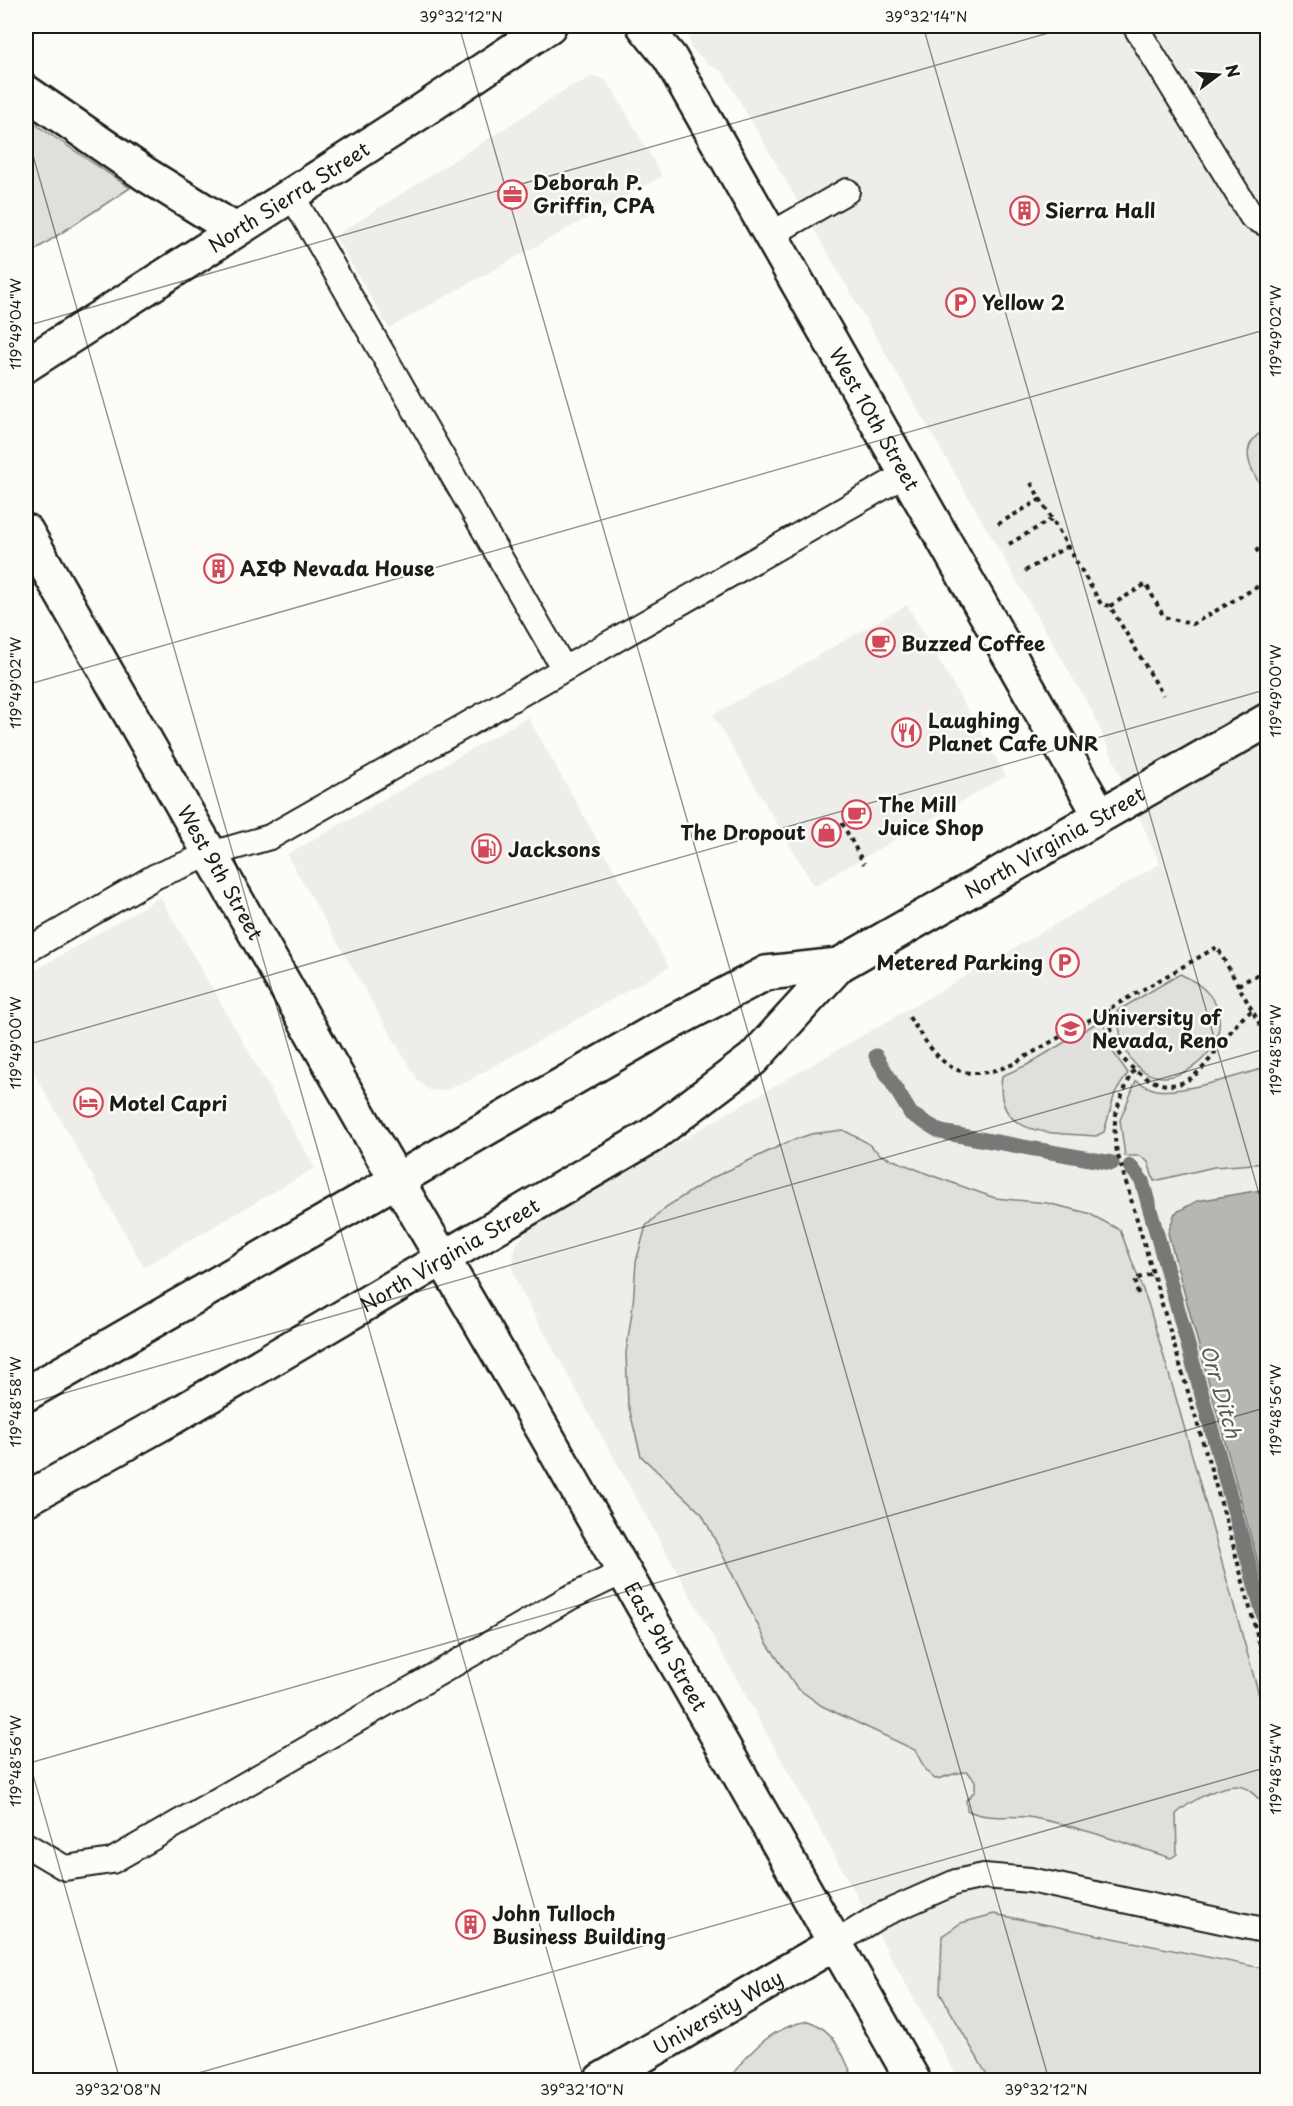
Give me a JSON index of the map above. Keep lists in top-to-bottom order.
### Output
{
  "streets": {
    "street": [
      "North Sierra Street",
      "West 10th Street",
      "North Virginia Street",
      "West 9th Street",
      "East 9th Street",
      "University Way"
    ]
  },
  "crossings": [
    ["West 10th Street", "North Virginia Street"],
    ["North Virginia Street", "West 9th Street"],
    ["North Virginia Street", "East 9th Street"],
    ["West 9th Street", "East 9th Street"],
    ["East 9th Street", "University Way"]
  ],
  "water": ["Orr Ditch"],
  "places": {
    "office": ["Deborah P. Griffin, CPA"],
    "building": ["Sierra Hall", "ΑΣΦ Nevada House", "John Tulloch Business Building"],
    "parking": ["Yellow 2", "Metered Parking"],
    "cafe": ["Buzzed Coffee", "The Mill Juice Shop"],
    "restaurant": ["Laughing Planet Cafe UNR"],
    "shop": ["The Dropout"],
    "fuel station": ["Jacksons"],
    "school or university": ["University of Nevada, Reno"],
    "hotel": ["Motel Capri"]
  },
  "north": "right",
  "coordinates": [
    "39°32'12\"N",
    "39°32'14\"N",
    "119°49'04\"W",
    "119°49'02\"W",
    "119°49'00\"W",
    "119°48'58\"W",
    "119°48'56\"W",
    "119°48'54\"W",
    "39°32'08\"N",
    "39°32'10\"N"
  ]
}
